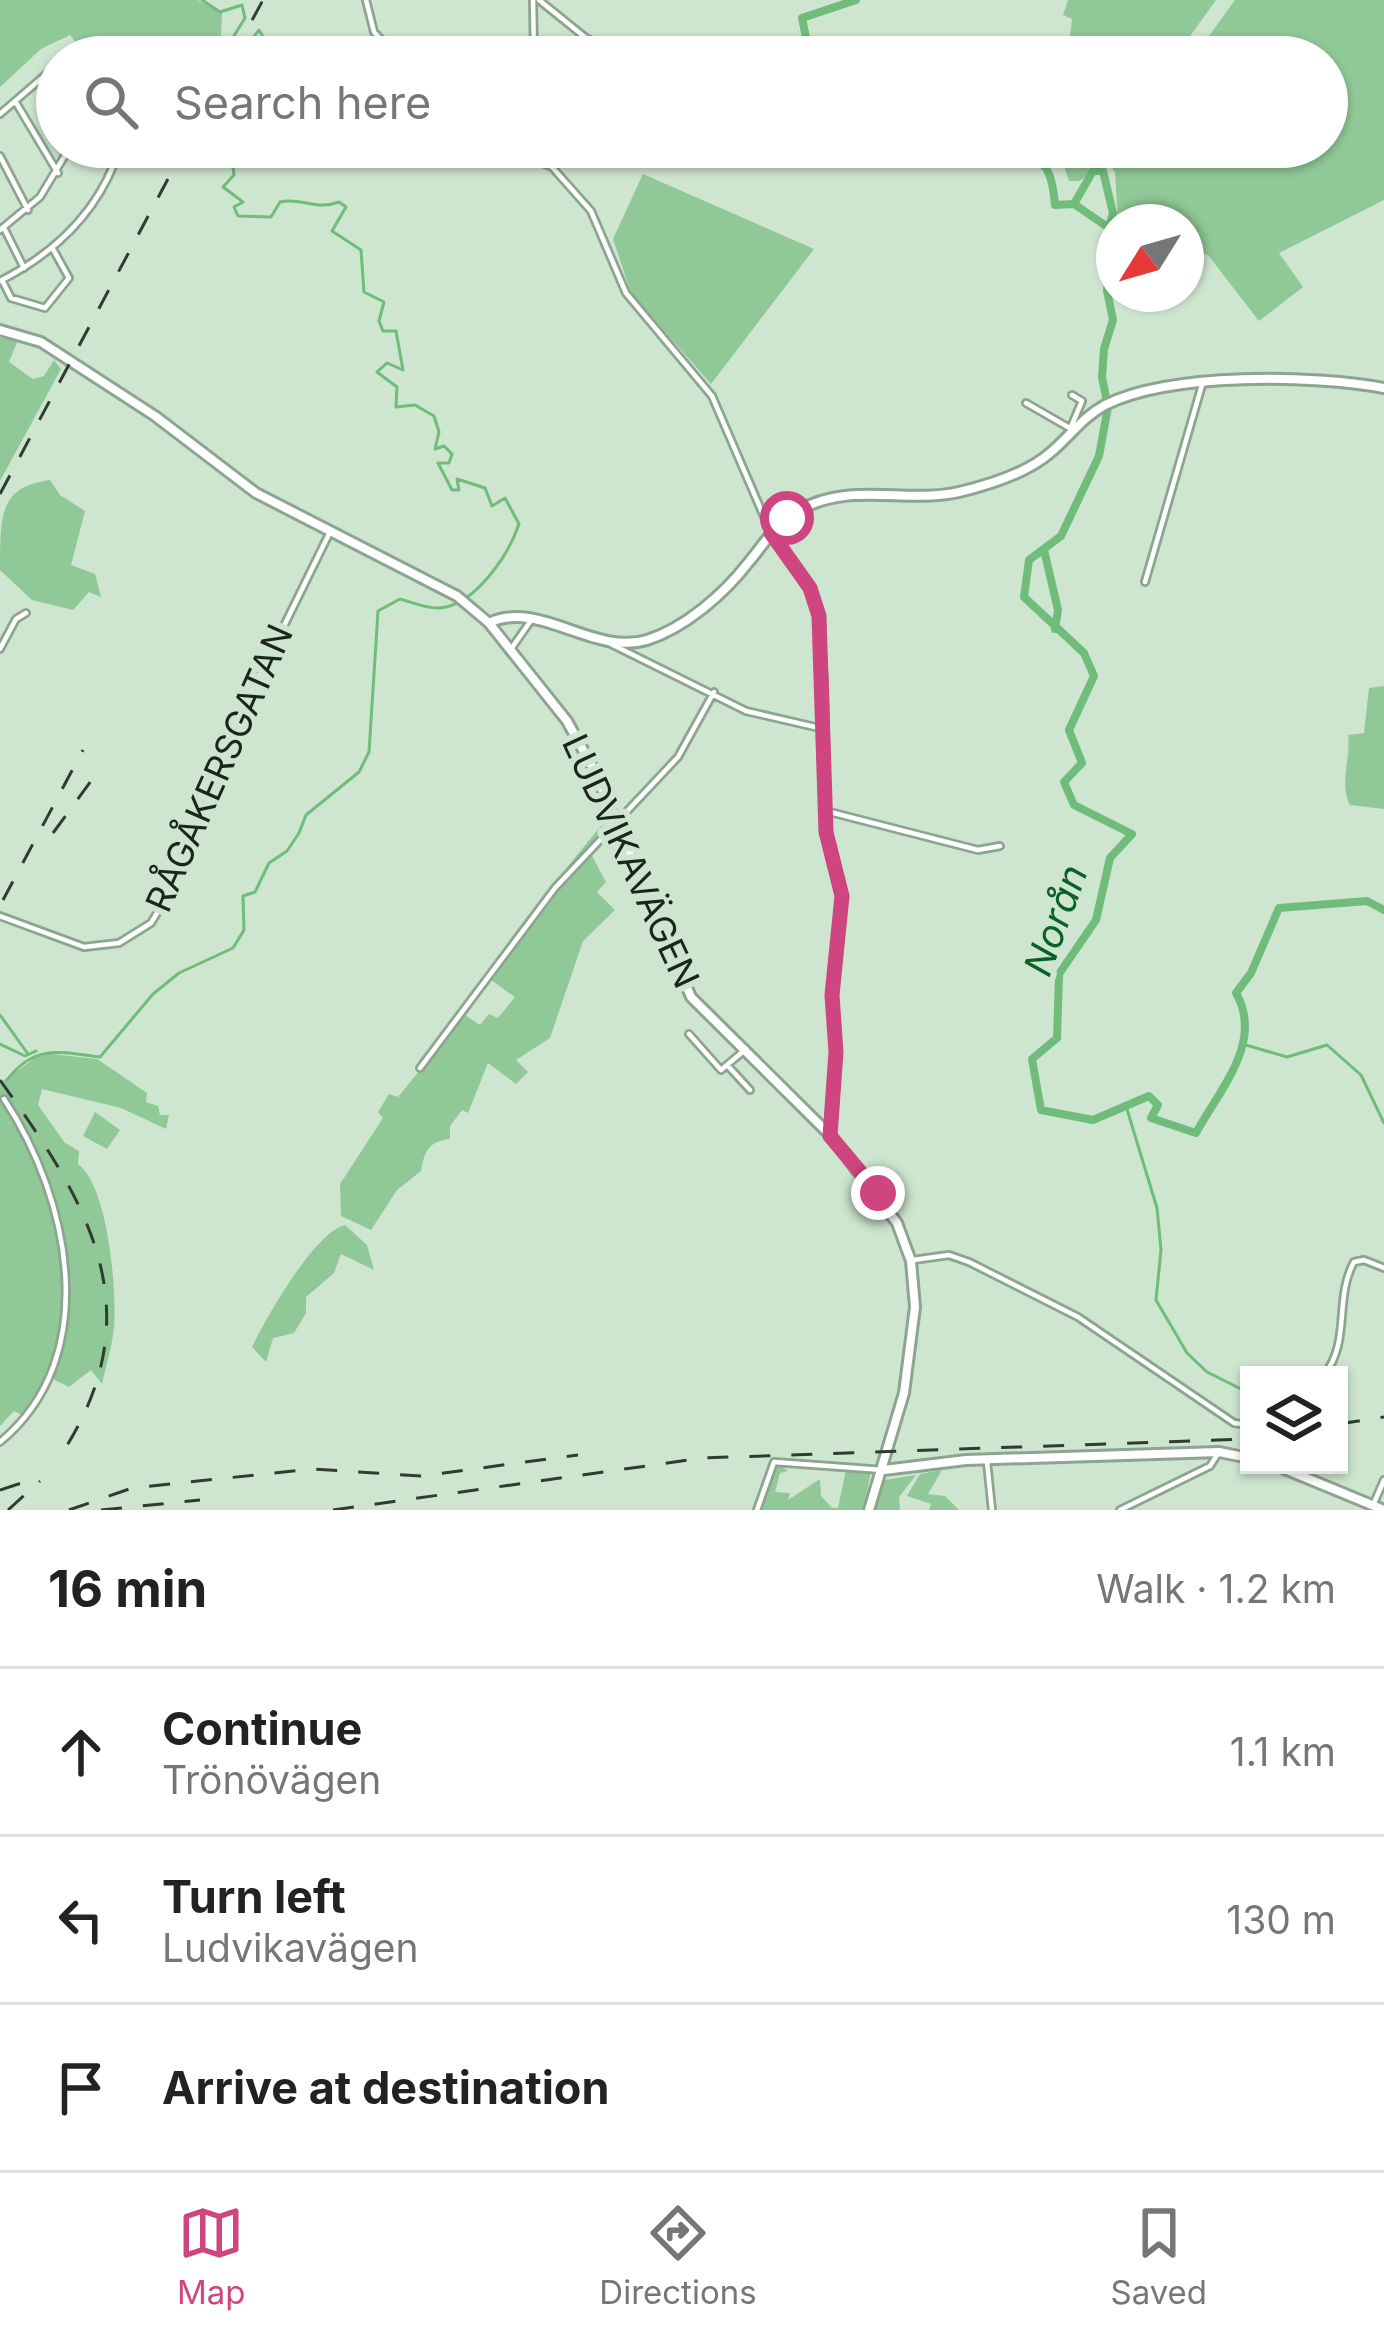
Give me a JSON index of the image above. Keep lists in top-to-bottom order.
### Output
{
  "streets": {
    "street": ["RÅGÅKERSGATAN", "LUDVIKAVÄGEN"]
  },
  "crossings": [
    ["RÅGÅKERSGATAN", "LUDVIKAVÄGEN"]
  ],
  "water": ["Norån"],
  "north": "bottom left",
  "page": {
    "search": "Search here",
    "heading": ["16 min", "Walk · 1.2 km"],
    "list": [
      ["Continue", "Trönövägen", "1.1 km"],
      ["Turn left", "Ludvikavägen", "130 m"],
      "Arrive at destination"
    ],
    "nav": ["Map", "Directions", "Saved"]
  }
}
